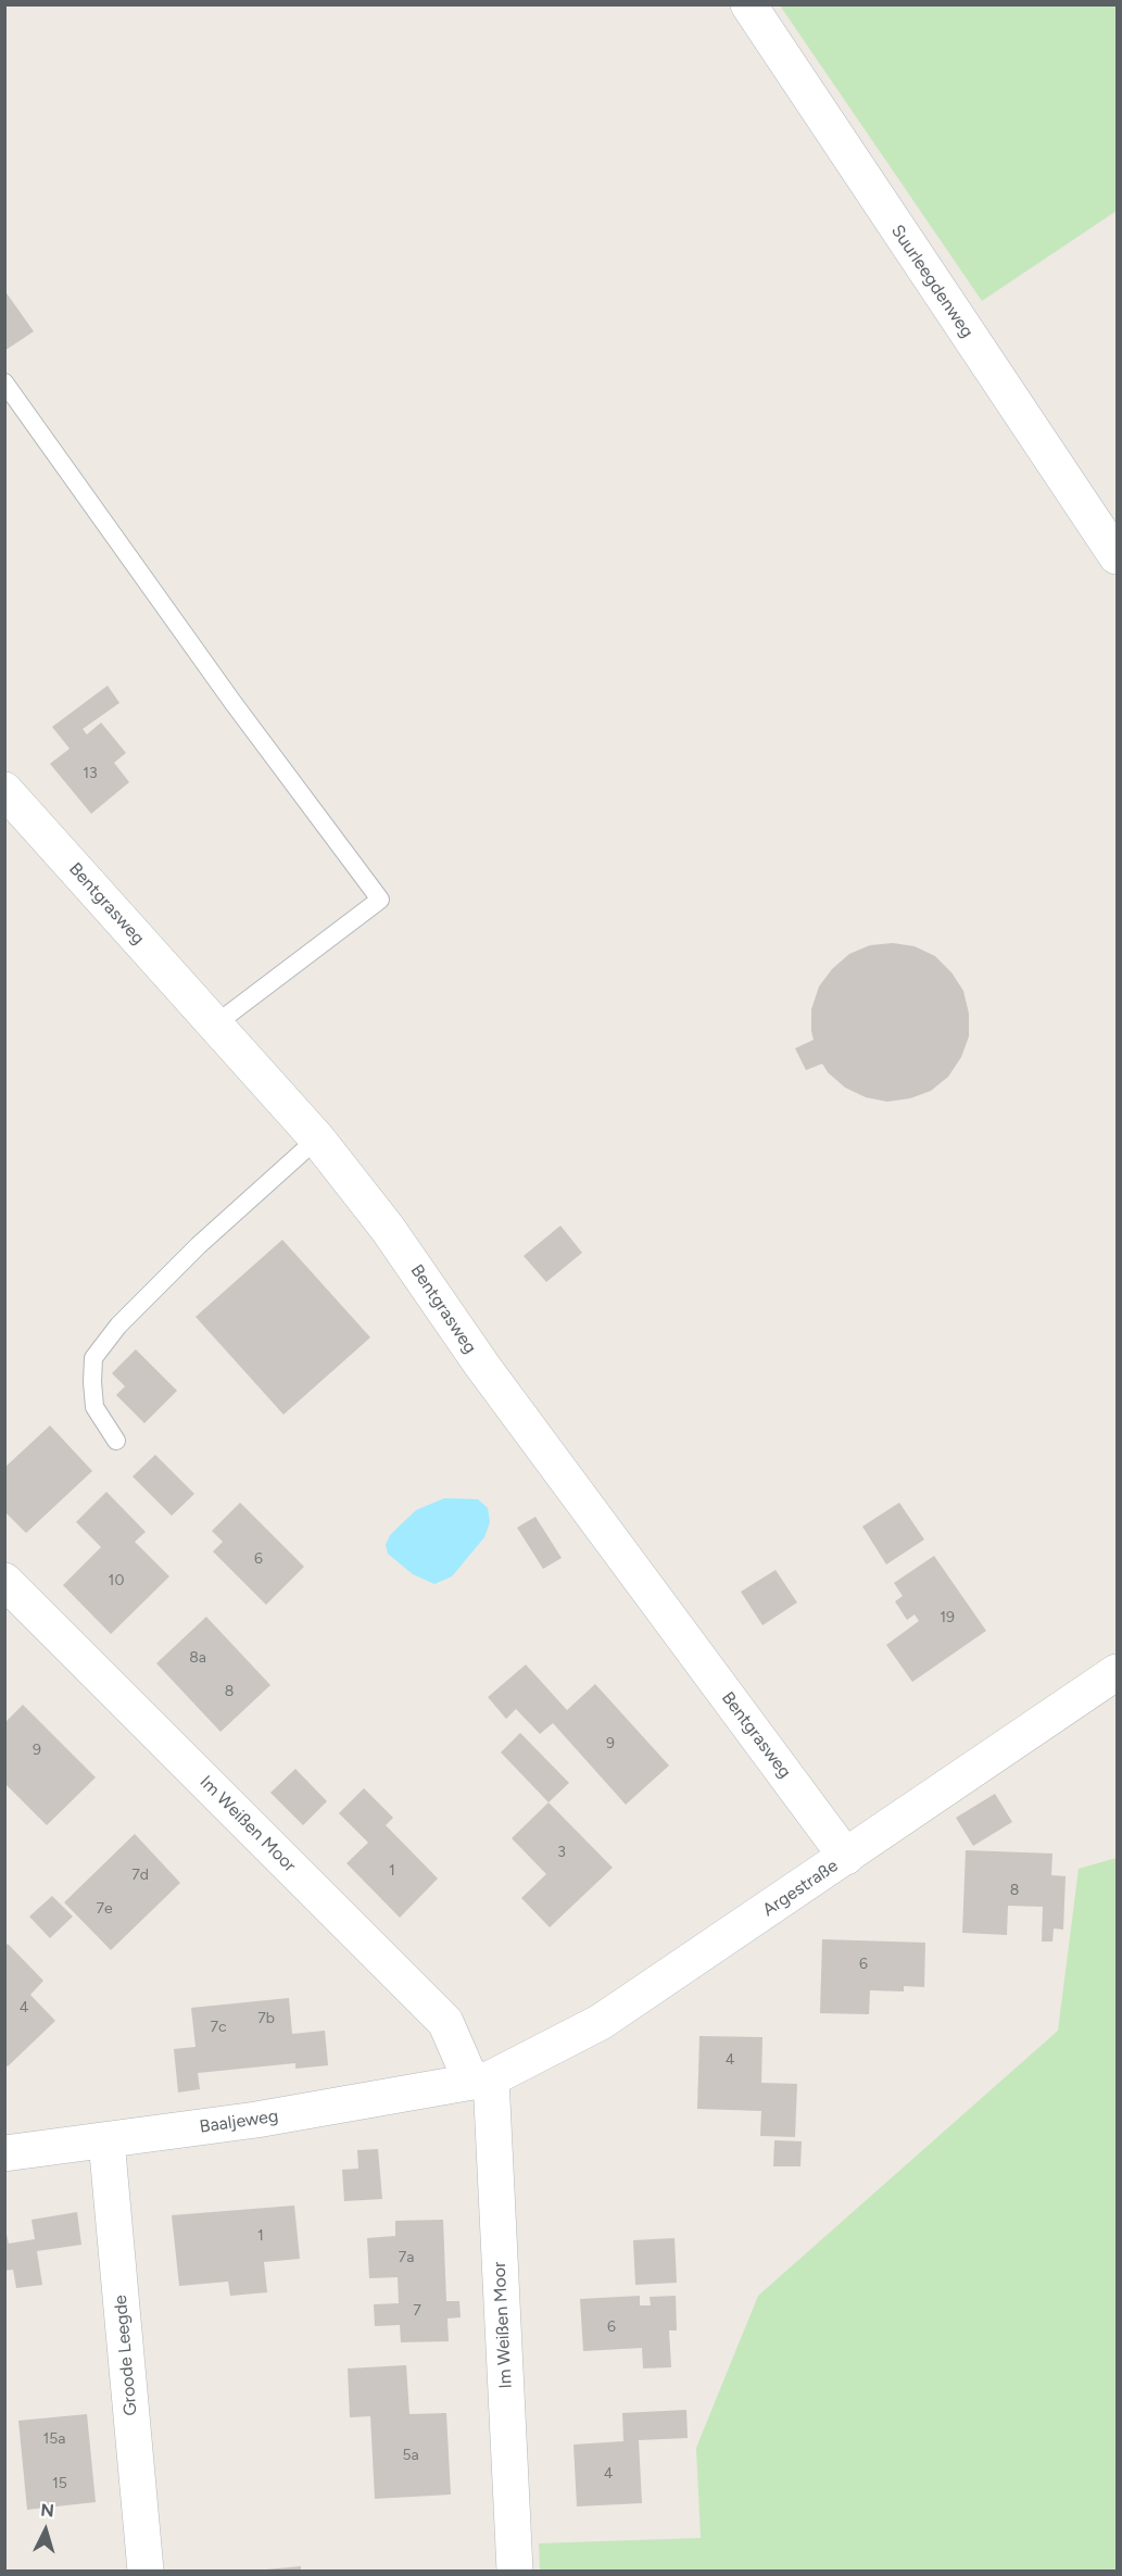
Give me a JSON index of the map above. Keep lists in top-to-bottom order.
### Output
{
  "streets": {
    "street": [
      "Suurleegdenweg",
      "Bentgrasweg",
      "Im Weißen Moor",
      "Argestraße",
      "Baaljeweg",
      "Groode Leegde"
    ]
  },
  "crossings": [
    ["Bentgrasweg", "Argestraße"],
    ["Im Weißen Moor", "Argestraße"],
    ["Im Weißen Moor", "Baaljeweg"],
    ["Argestraße", "Baaljeweg"],
    ["Baaljeweg", "Groode Leegde"]
  ],
  "house_numbers": [
    "13",
    "6",
    "10",
    "19",
    "8a",
    "8",
    "9",
    "9",
    "3",
    "1",
    "7d",
    "8",
    "7e",
    "6",
    "4",
    "7b",
    "7c",
    "4",
    "1",
    "7a",
    "7",
    "6",
    "15a",
    "5a",
    "4",
    "15"
  ],
  "north": "top"
}
